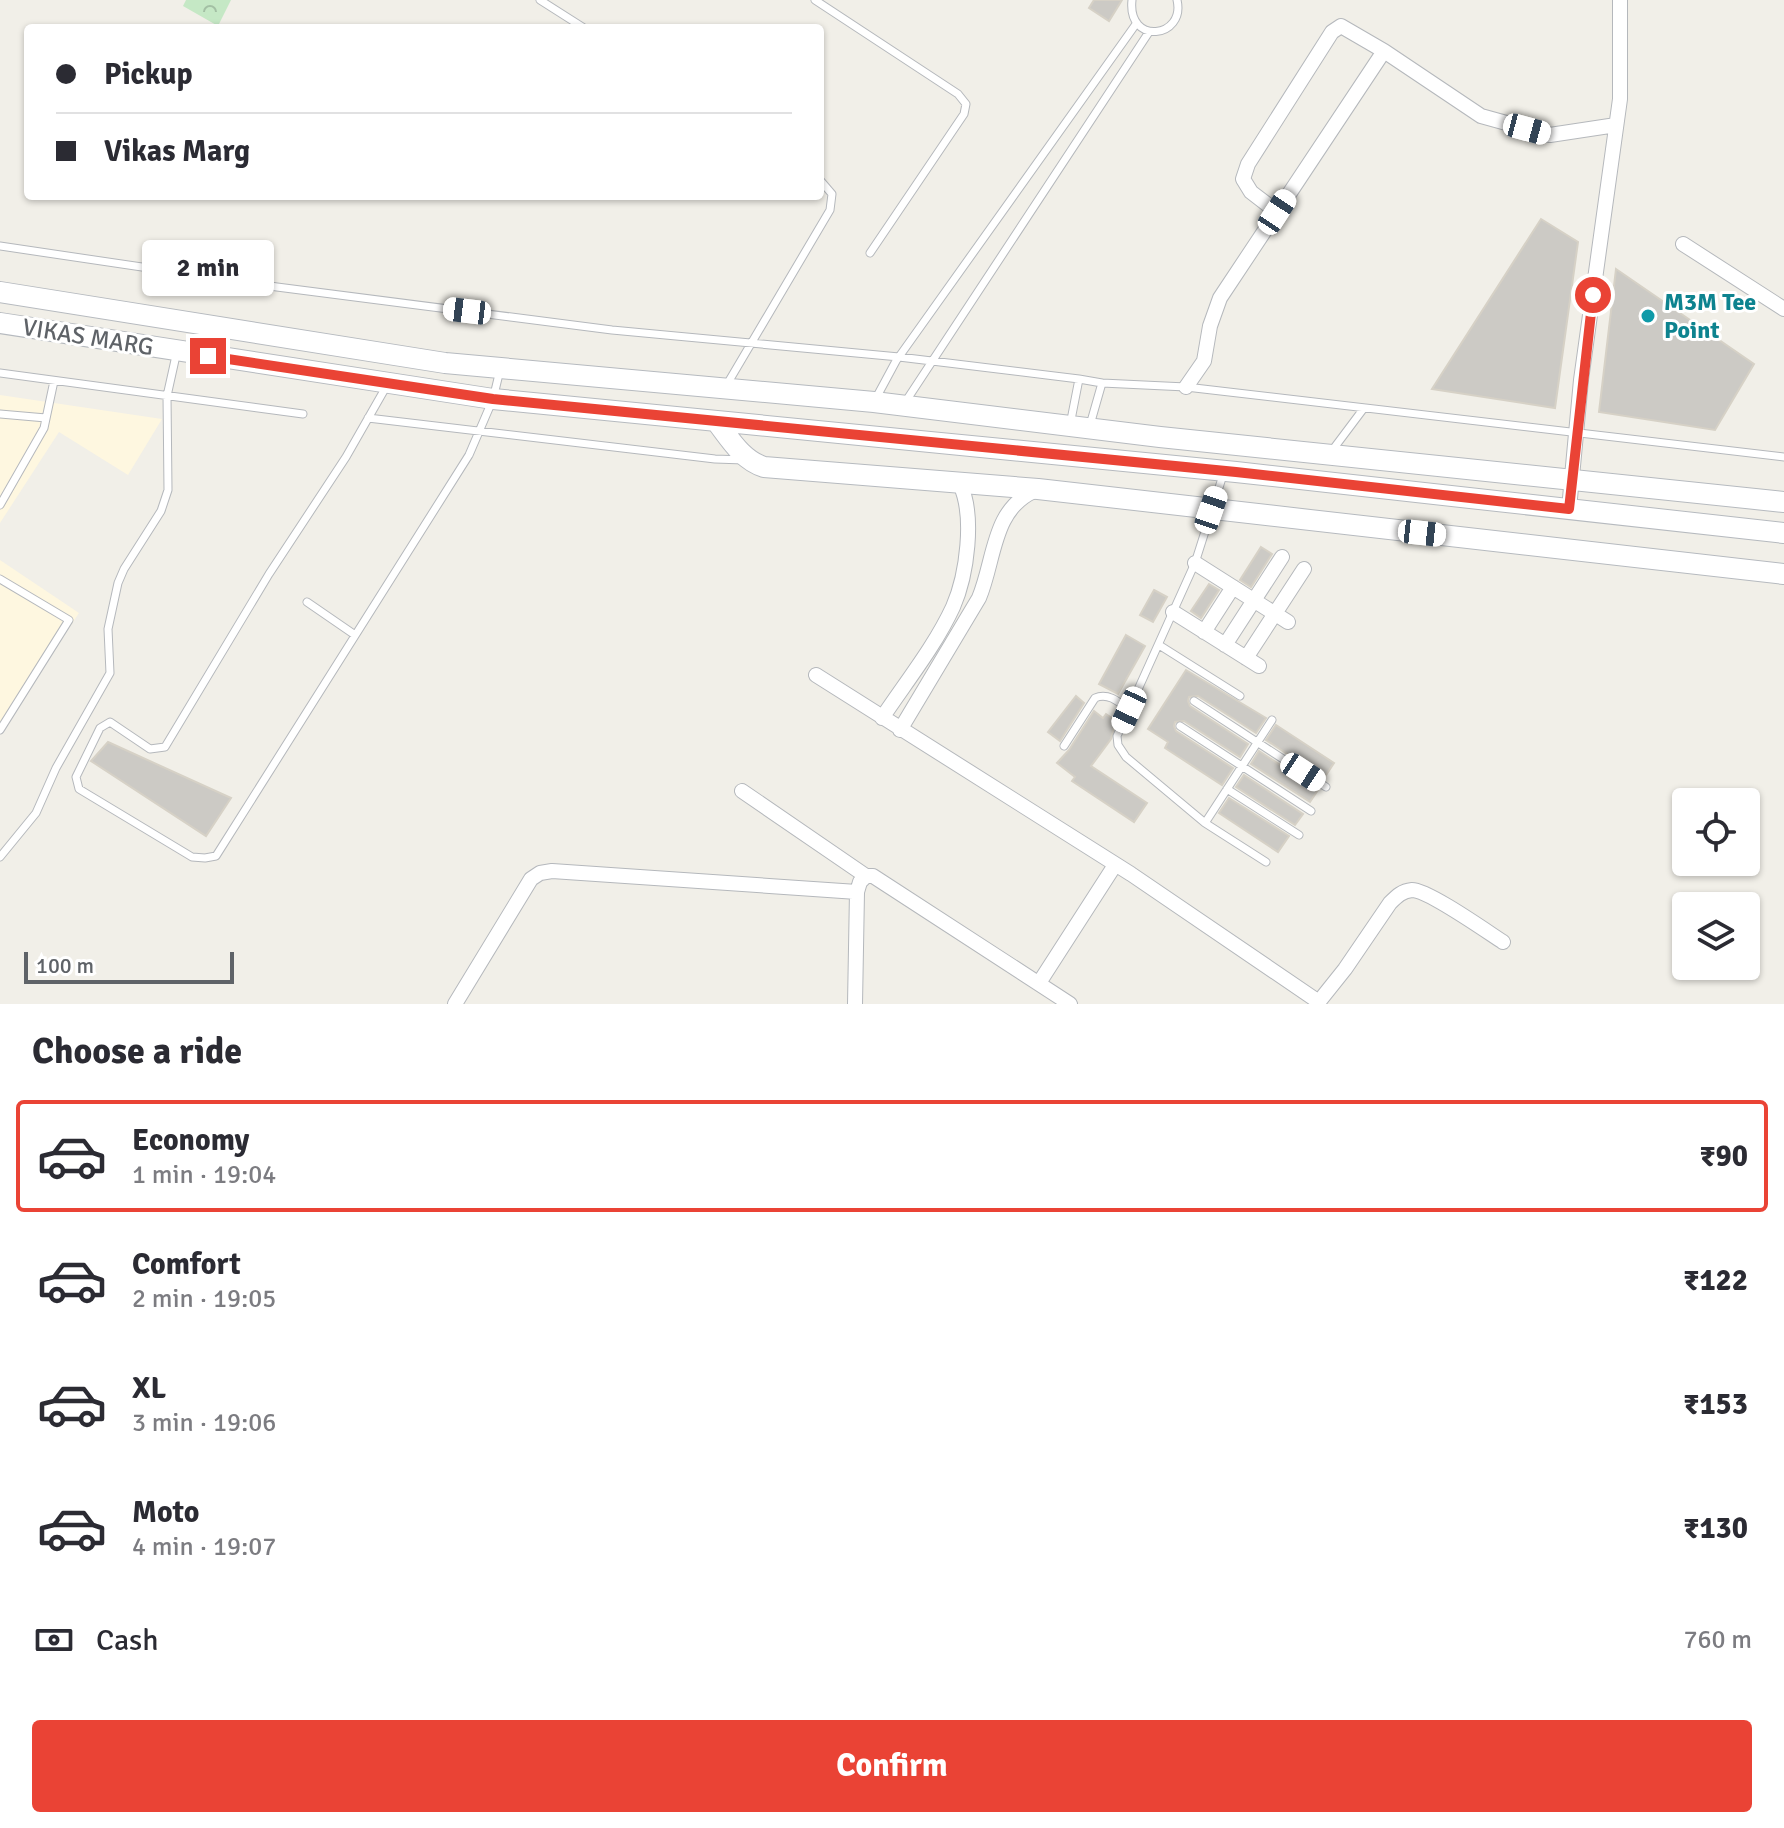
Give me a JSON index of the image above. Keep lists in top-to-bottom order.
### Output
{
  "streets": {
    "main road": ["VIKAS MARG"]
  },
  "places": ["M3M Tee Point"],
  "scale_bar": "100 m",
  "page": {
    "banner": ["Pickup", "Vikas Marg"],
    "bubble": "2 min",
    "scale": "100 m",
    "heading": "Choose a ride",
    "list": [
      {
        "name": "Economy",
        "note": "1 min · 19:04",
        "value": "₹90"
      },
      {
        "name": "Comfort",
        "note": "2 min · 19:05",
        "value": "₹122"
      },
      {
        "name": "XL",
        "note": "3 min · 19:06",
        "value": "₹153"
      },
      {
        "name": "Moto",
        "note": "4 min · 19:07",
        "value": "₹130"
      }
    ],
    "pay": ["Cash", "760 m"],
    "buttons": "Confirm"
  }
}
